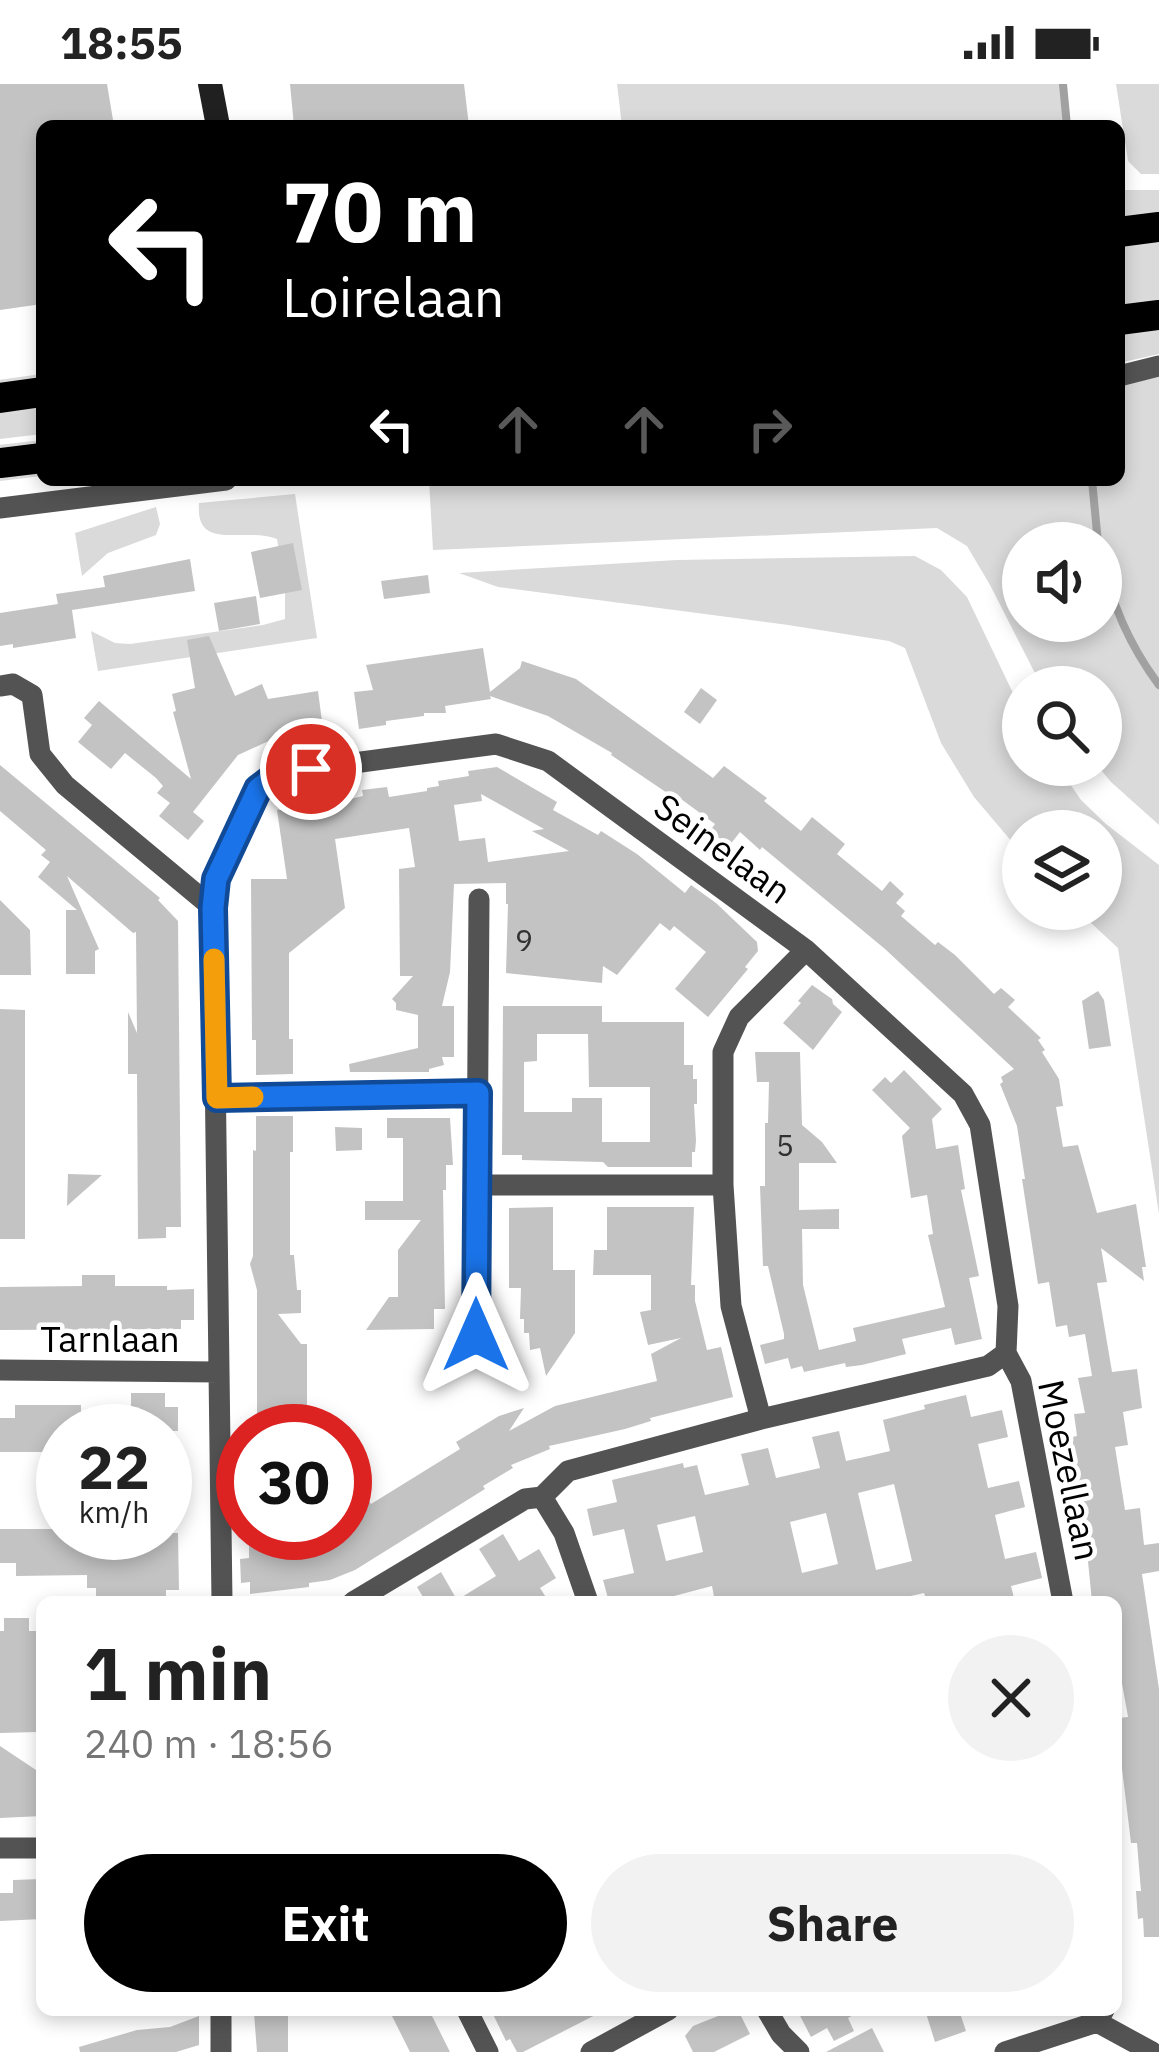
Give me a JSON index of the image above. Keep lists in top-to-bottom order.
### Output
{
  "streets": {
    "street": ["Seinelaan", "Tarnlaan", "Moezellaan"]
  },
  "crossings": [
    ["Seinelaan", "Tarnlaan"],
    ["Seinelaan", "Moezellaan"]
  ],
  "house_numbers": ["9", "5"],
  "page": {
    "status": "18:55",
    "turn": ["70 m", "Loirelaan"],
    "speed": "22 km/h",
    "limit": "30",
    "heading": ["1 min", "240 m · 18:56"],
    "buttons": ["Exit", "Share"]
  }
}
